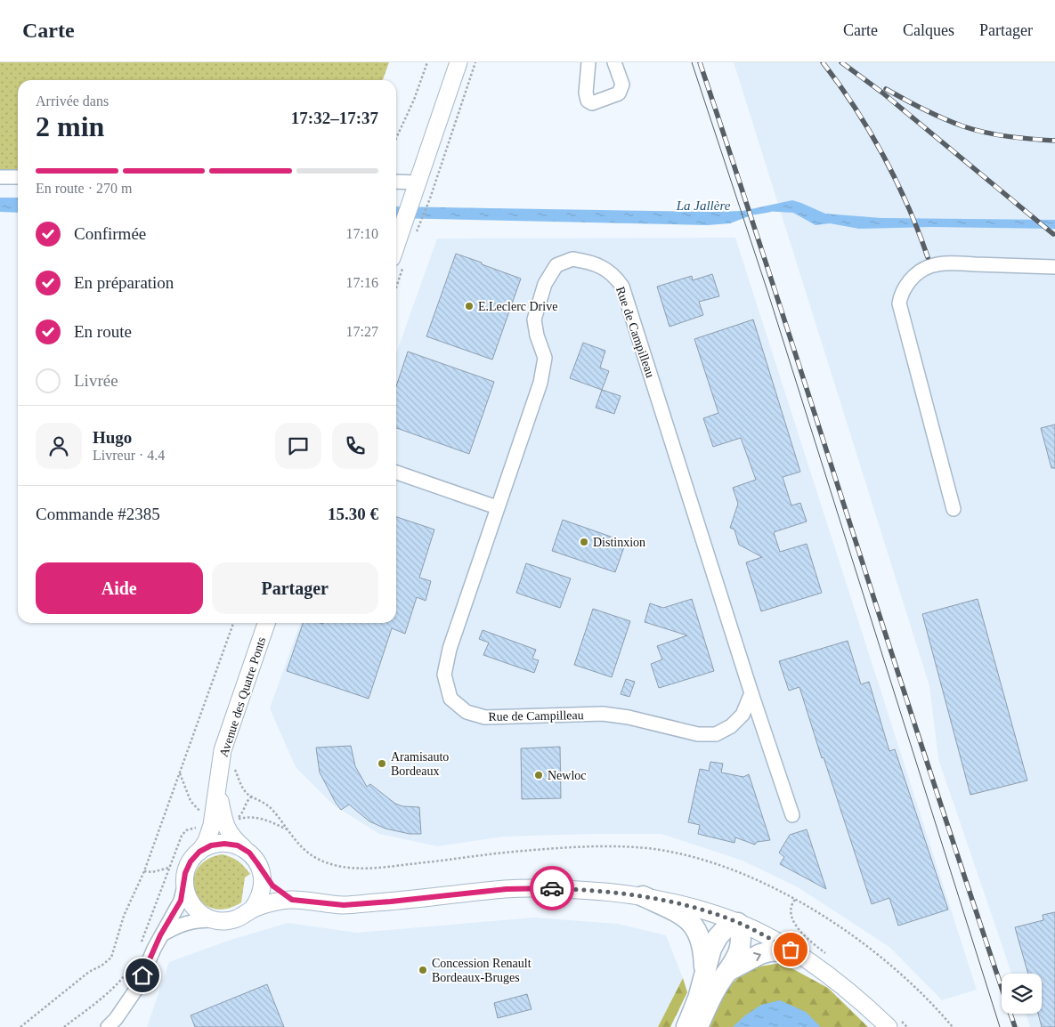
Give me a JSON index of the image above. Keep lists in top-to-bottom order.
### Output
{
  "streets": {
    "main road": ["Avenue des Quatre Ponts"],
    "street": ["Rue de Campilleau"]
  },
  "water": ["La Jallère"],
  "places": [
    "E.Leclerc Drive",
    "Distinxion",
    "Aramisauto Bordeaux",
    "Newloc",
    "Concession Renault Bordeaux-Bruges"
  ],
  "page": {
    "header": "Carte",
    "nav": ["Carte", "Calques", "Partager"],
    "heading": ["2 min", "Arrivée dans", "17:32–17:37"],
    "panel": [
      "Hugo",
      "Livreur · 4.4",
      "Commande #2385",
      "15.30 €"
    ],
    "bar": "En route · 270 m",
    "list": [
      ["Confirmée", "17:10"],
      ["En préparation", "17:16"],
      ["En route", "17:27"],
      "Livrée"
    ],
    "buttons": ["Aide", "Partager"]
  }
}
